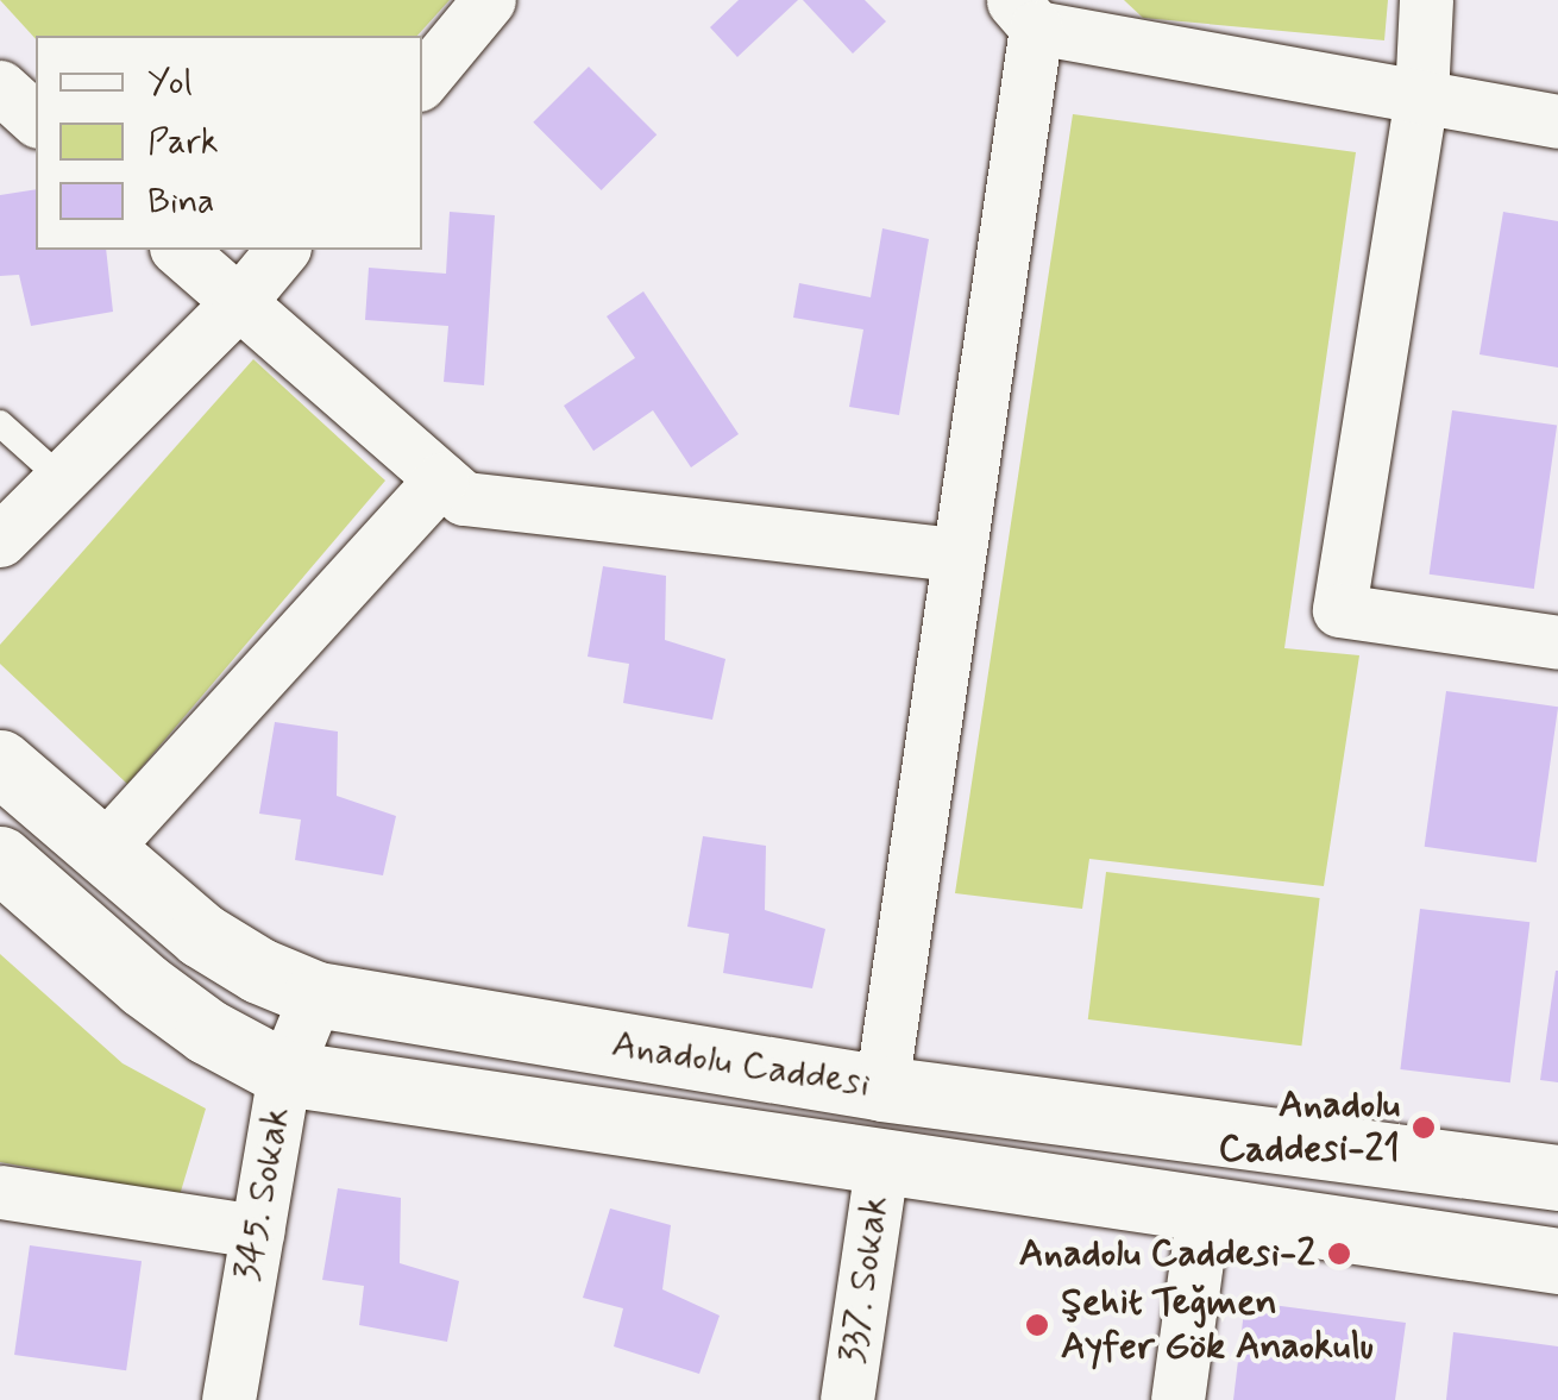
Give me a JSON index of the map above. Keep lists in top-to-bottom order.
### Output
{
  "streets": {
    "street": ["Anadolu Caddesi", "345. Sokak", "337. Sokak"]
  },
  "crossings": [
    ["Anadolu Caddesi", "345. Sokak"],
    ["Anadolu Caddesi", "337. Sokak"]
  ],
  "places": ["Anadolu Caddesi-21", "Anadolu Caddesi-2", "Şehit Teğmen Ayfer Gök Anaokulu"],
  "legend": ["Yol", "Park", "Bina"]
}
